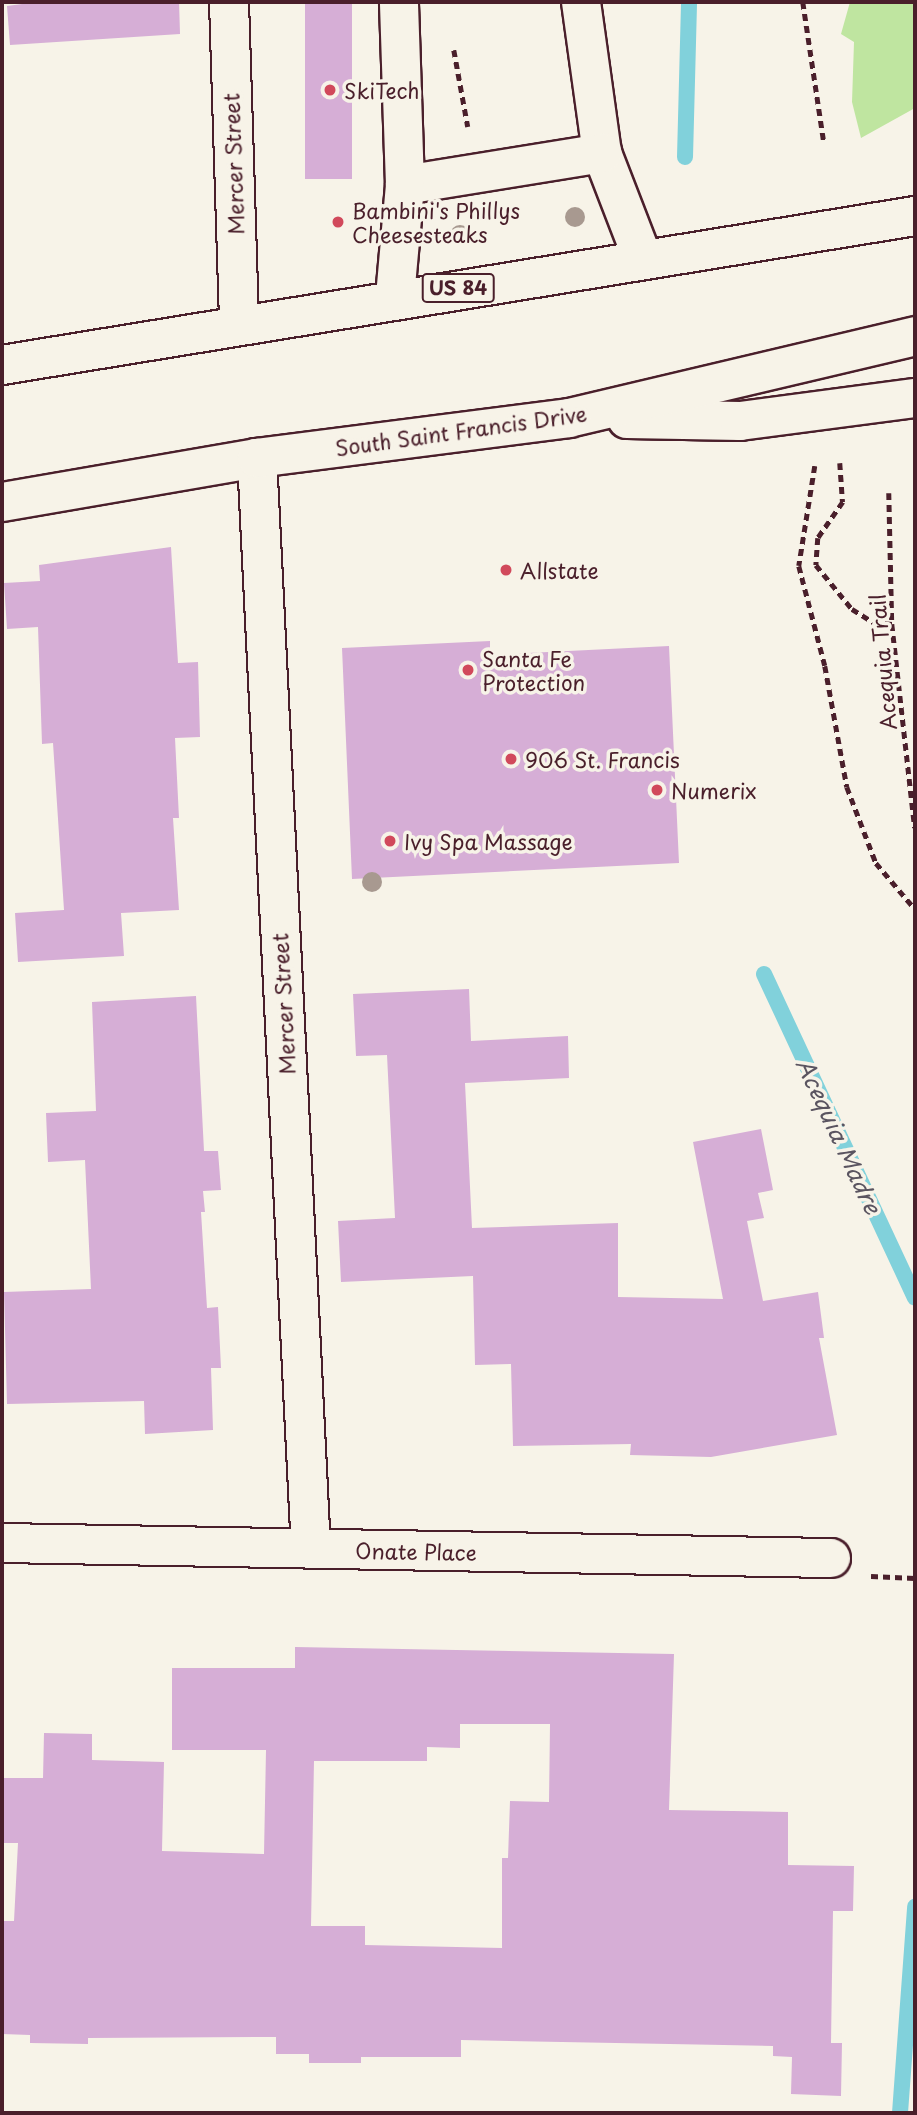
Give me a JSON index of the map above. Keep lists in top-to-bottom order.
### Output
{
  "streets": {
    "main road": [
      "Mercer Street",
      "US 84",
      "South Saint Francis Drive",
      "Onate Place"
    ],
    "path": ["Acequia Trail"]
  },
  "crossings": [
    ["Mercer Street", "US 84"],
    ["Mercer Street", "South Saint Francis Drive"],
    ["Mercer Street", "Onate Place"]
  ],
  "water": ["Acequia Madre"],
  "places": [
    "SkiTech",
    "Bambini's Phillys Cheesesteaks",
    "Allstate",
    "Santa Fe Protection",
    "906 St. Francis",
    "Numerix",
    "Ivy Spa Massage"
  ]
}
